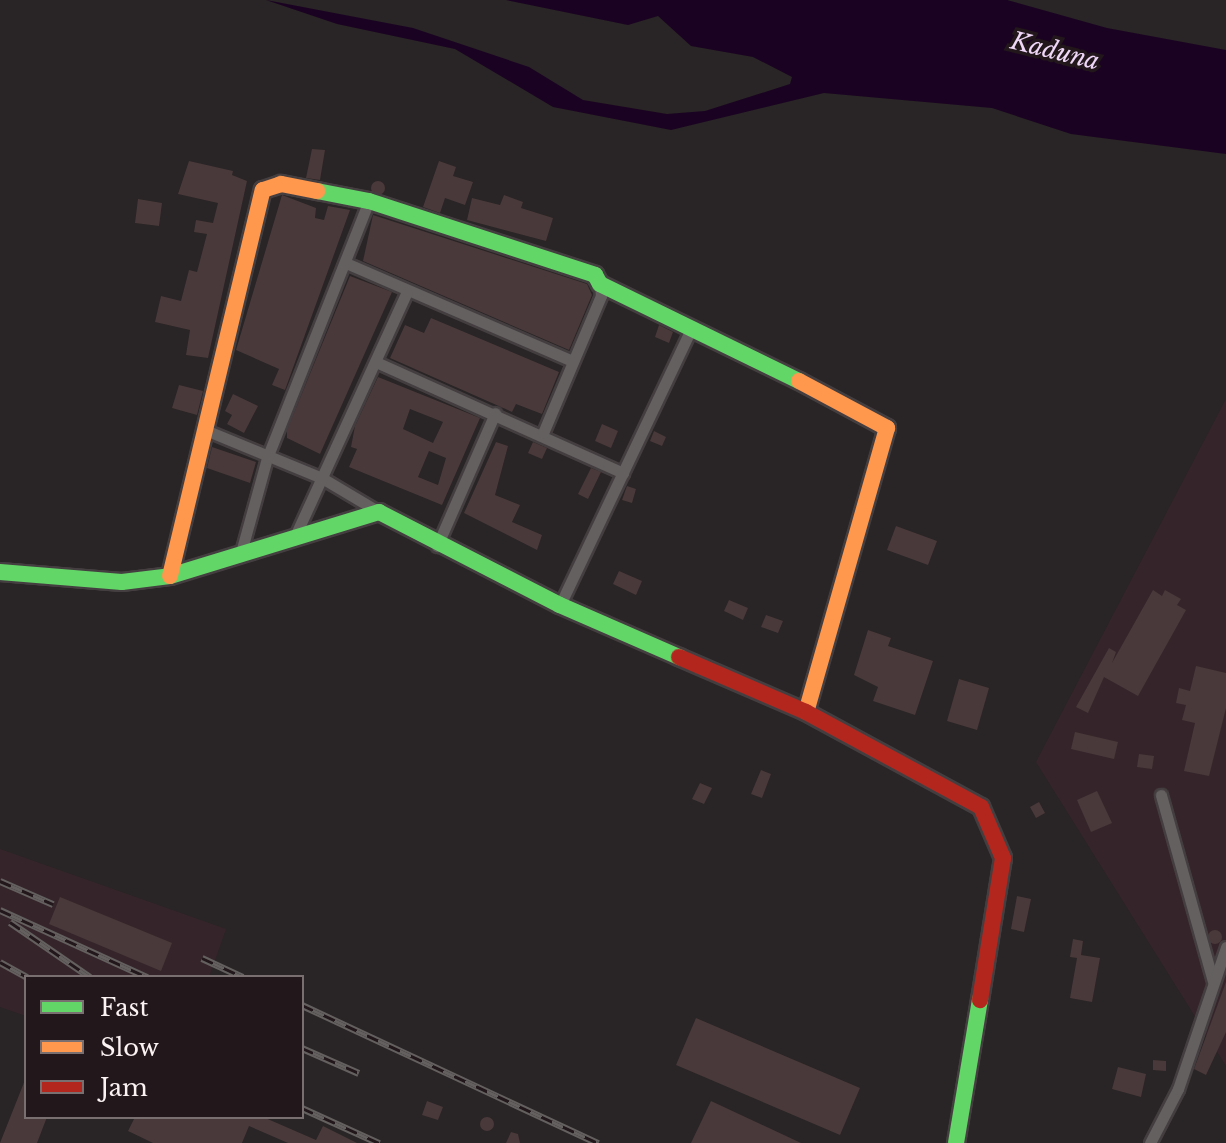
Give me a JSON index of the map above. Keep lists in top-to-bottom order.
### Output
{
  "water": ["Kaduna"],
  "legend": ["Fast", "Slow", "Jam"]
}
